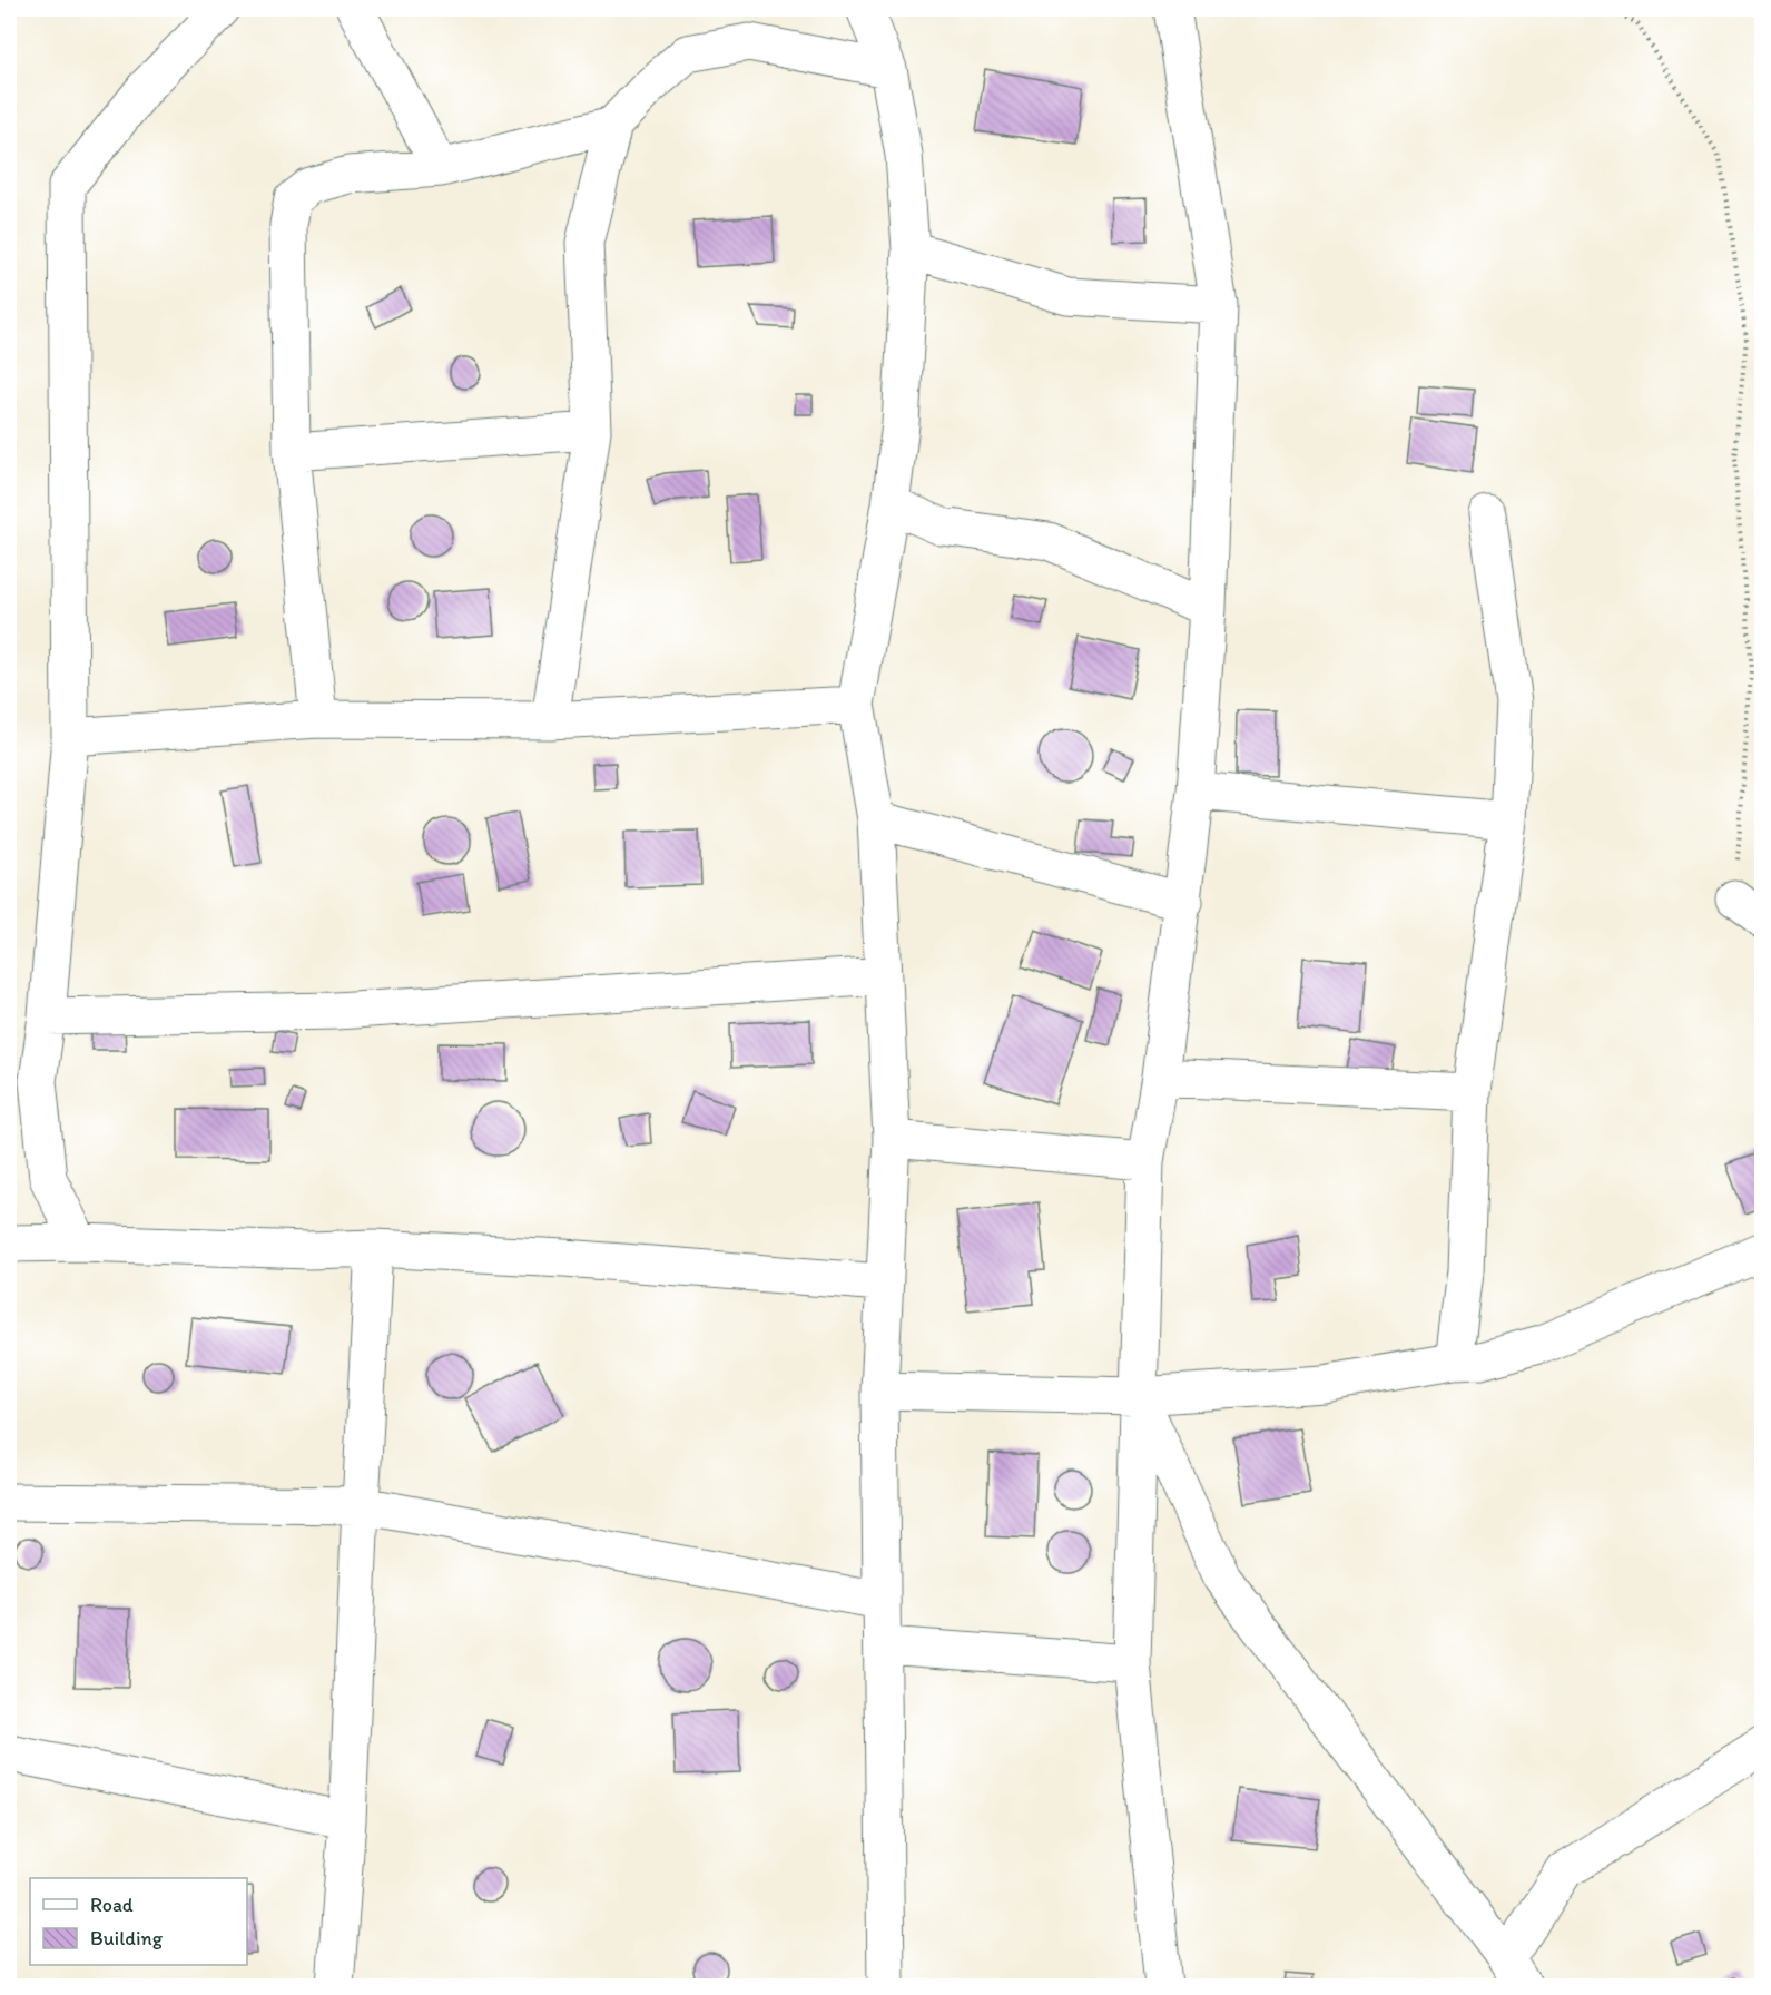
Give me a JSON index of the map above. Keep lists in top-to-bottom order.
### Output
{
  "legend": ["Road", "Building"]
}
